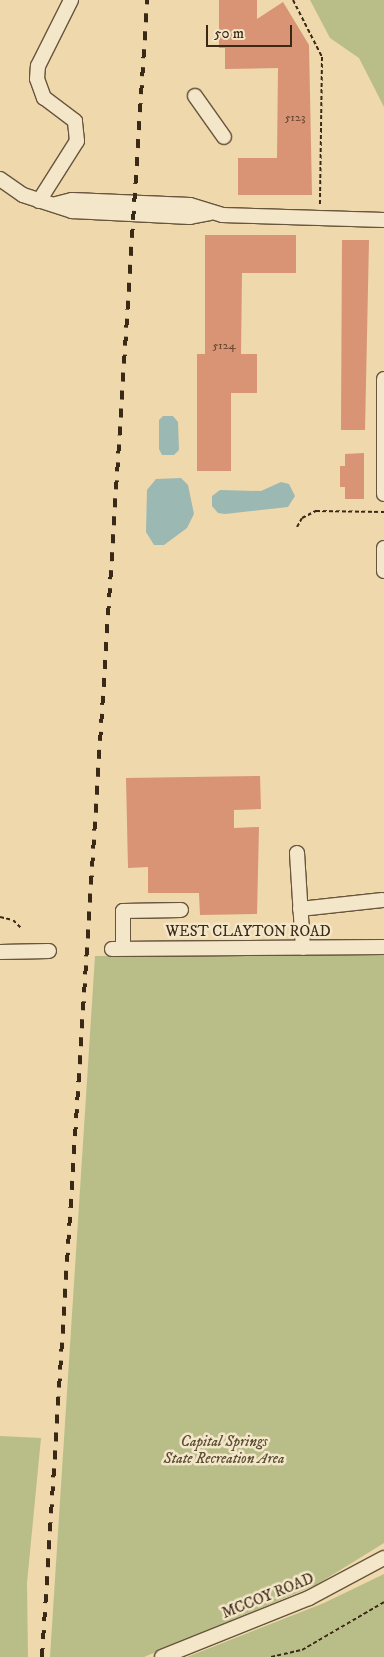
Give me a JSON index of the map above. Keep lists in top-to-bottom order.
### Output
{
  "streets": {
    "street": ["WEST CLAYTON ROAD", "MCCOY ROAD"]
  },
  "parks": ["Capital Springs State Recreation Area"],
  "house_numbers": ["5123", "5124"],
  "scale_bar": "50 m"
}
